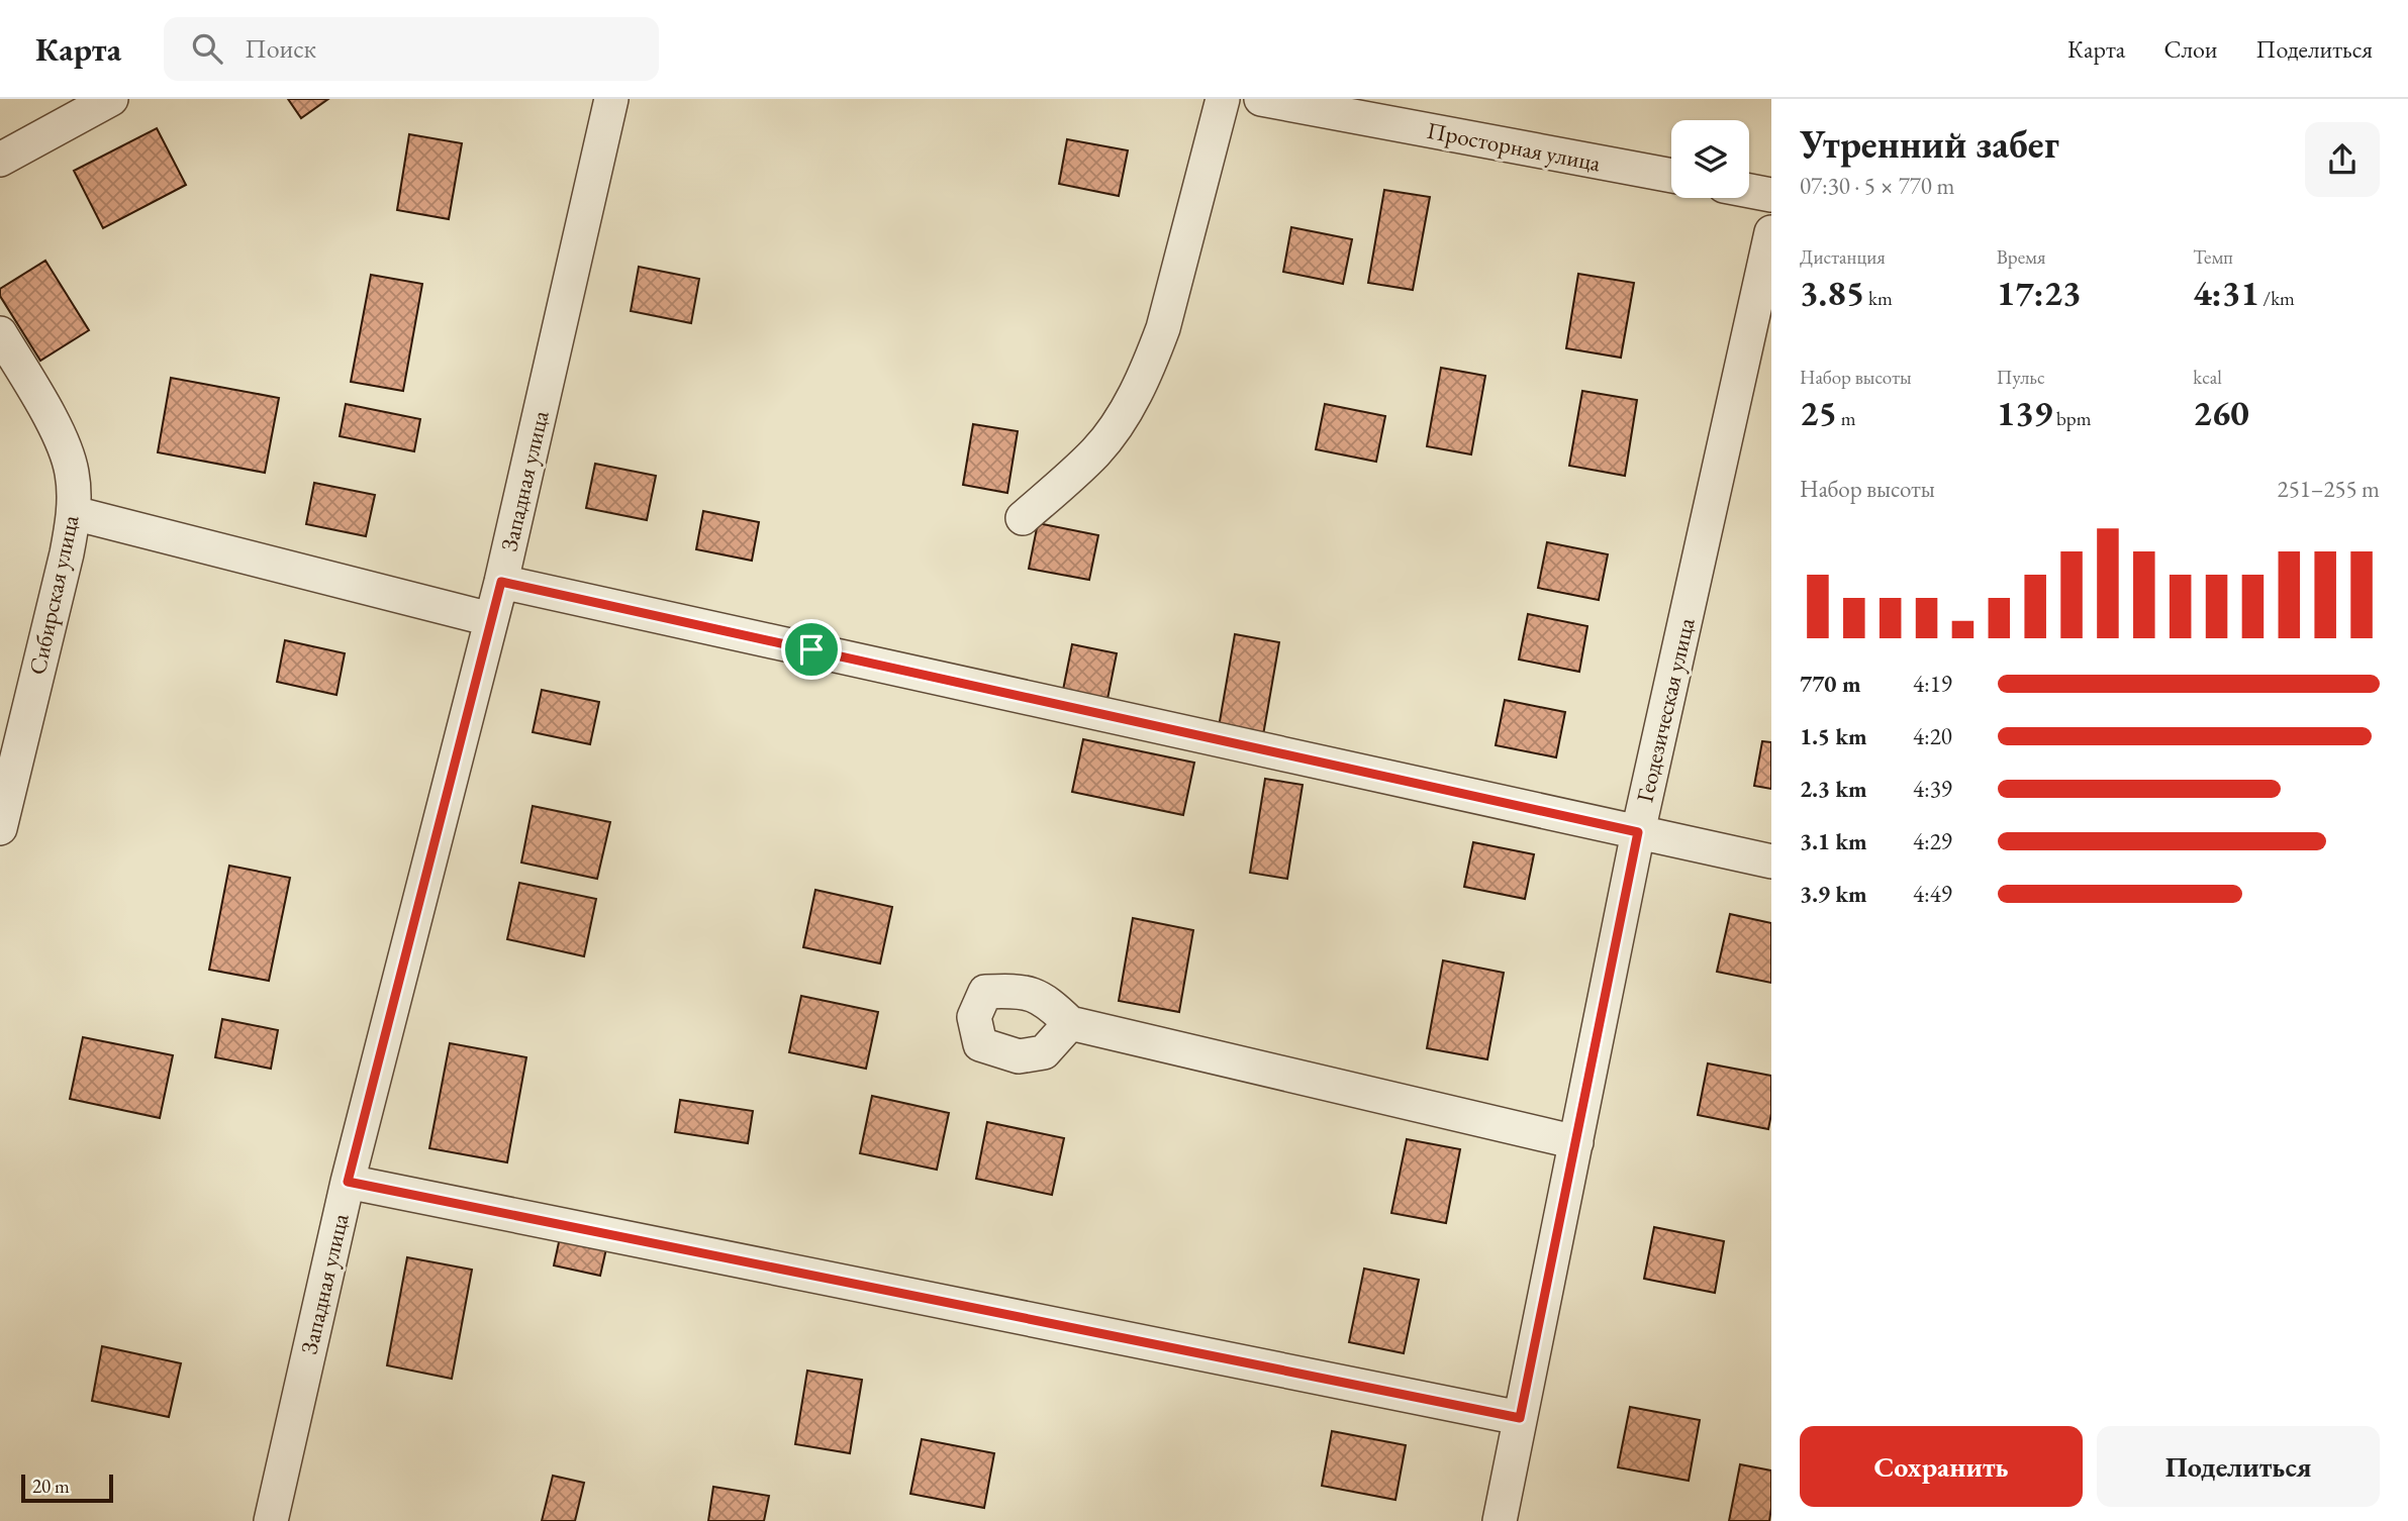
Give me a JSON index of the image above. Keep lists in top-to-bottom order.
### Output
{
  "streets": {
    "street": [
      "Просторная улица",
      "Западная улица",
      "Сибирская улица",
      "Геодезическая улица"
    ]
  },
  "scale_bar": "20 m",
  "page": {
    "header": "Карта",
    "search": "Поиск",
    "nav": ["Карта", "Слои", "Поделиться"],
    "heading": ["Утренний забег", "07:30 · 5 × 770 m"],
    "stats": [
      ["Дистанция", "3.85 km"],
      ["Время", "17:23"],
      ["Темп", "4:31 /km"],
      ["Набор высоты", "25 m"],
      ["Пульс", "139 bpm"],
      ["kcal", "260"]
    ],
    "chart": ["Набор высоты", "251–255 m"],
    "list": [
      {
        "name": "770 m",
        "note": "4:19"
      },
      {
        "name": "1.5 km",
        "note": "4:20"
      },
      {
        "name": "2.3 km",
        "note": "4:39"
      },
      {
        "name": "3.1 km",
        "note": "4:29"
      },
      {
        "name": "3.9 km",
        "note": "4:49"
      }
    ],
    "buttons": ["Сохранить", "Поделиться"],
    "scale": "20 m"
  }
}
